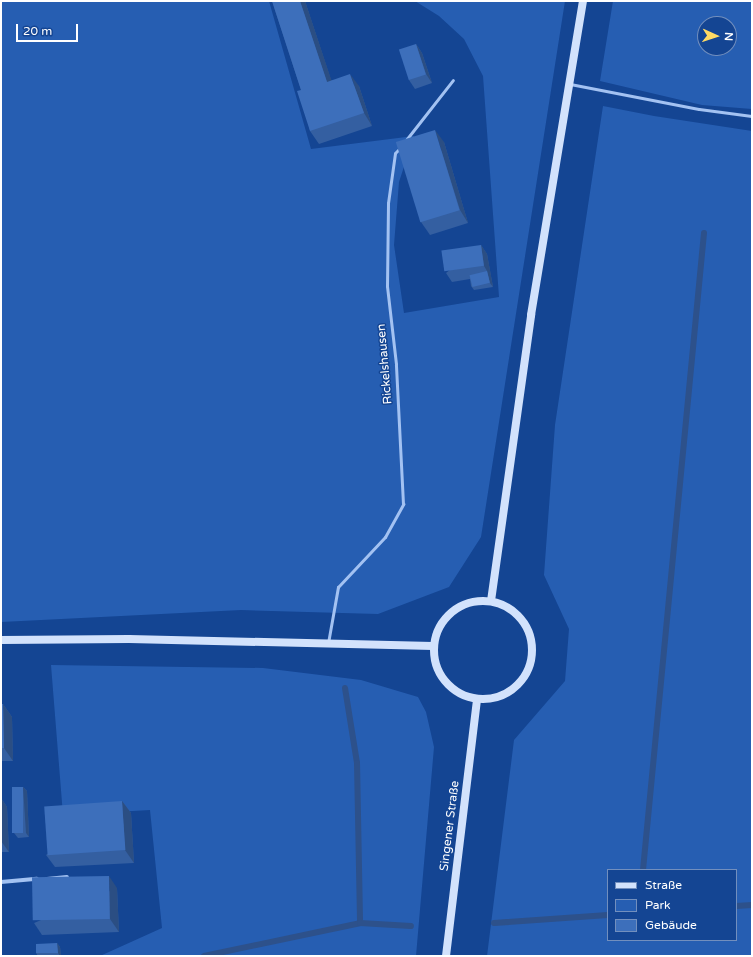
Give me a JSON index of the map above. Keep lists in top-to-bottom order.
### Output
{
  "streets": {
    "main road": ["Singener Straße"],
    "lane": ["Rickelshausen"]
  },
  "legend": ["Straße", "Park", "Gebäude"],
  "scale_bar": "20 m",
  "north": "right"
}
